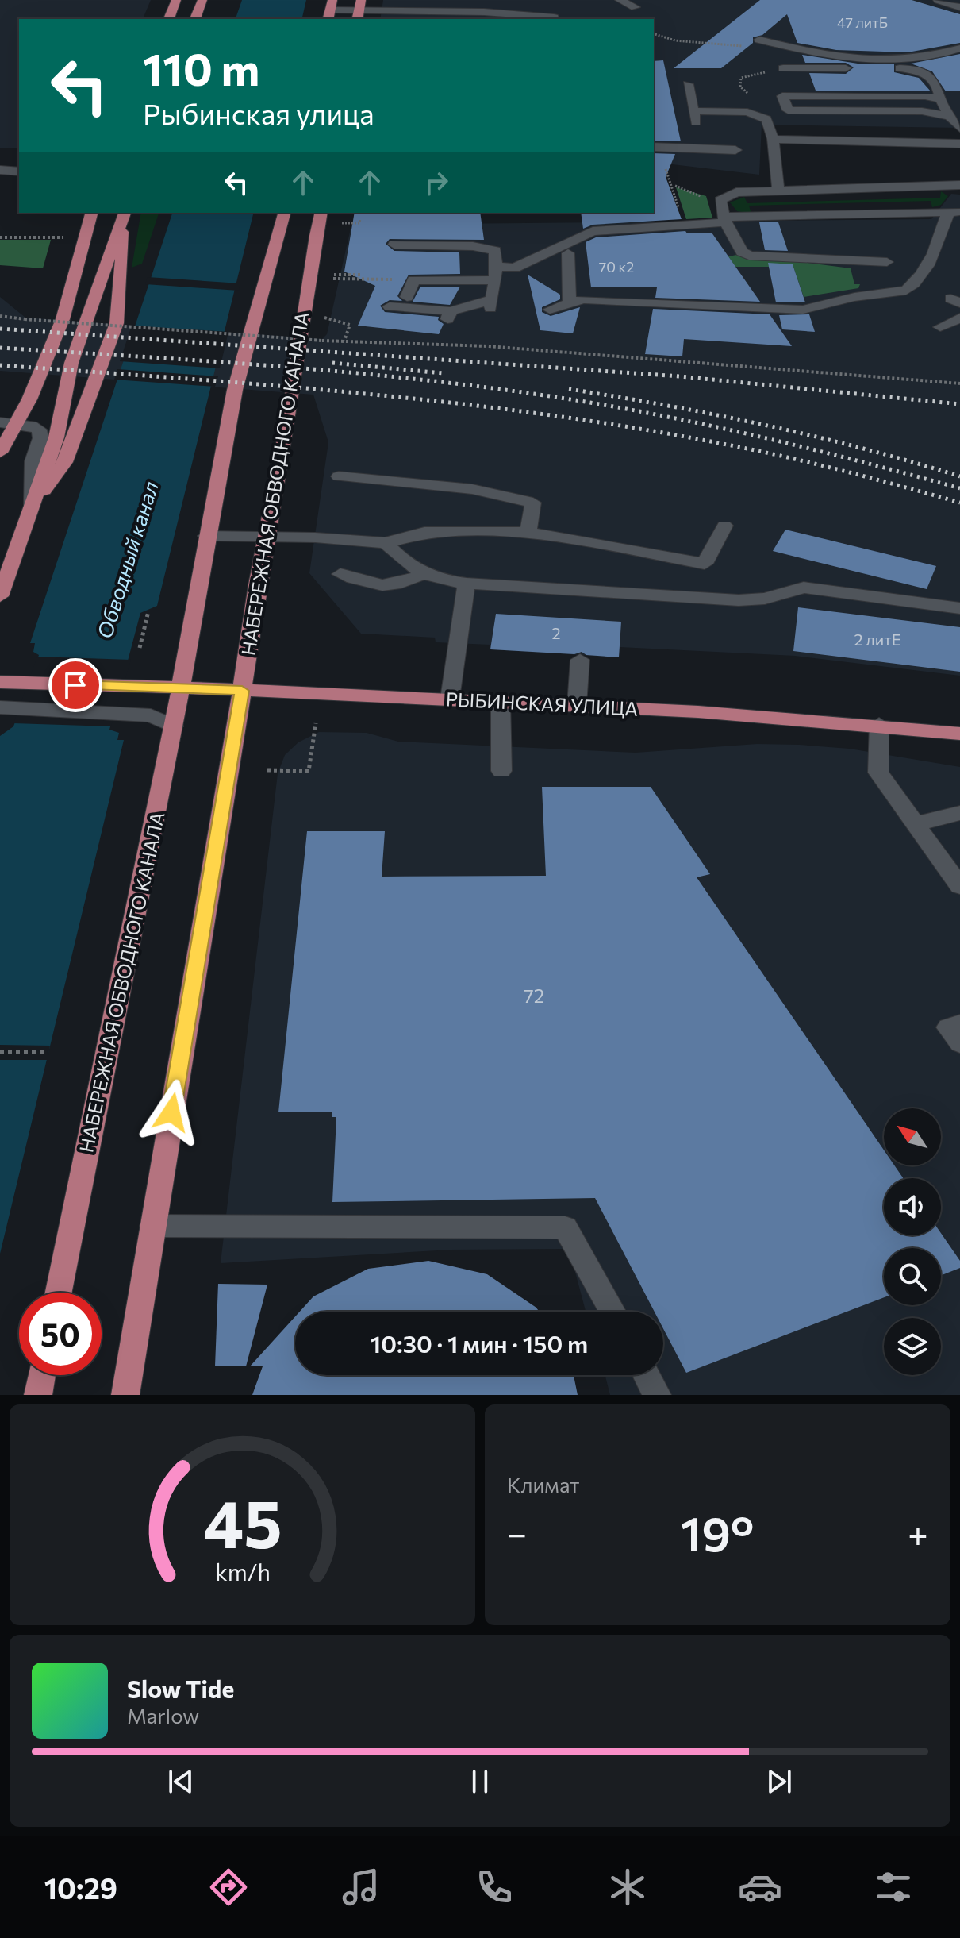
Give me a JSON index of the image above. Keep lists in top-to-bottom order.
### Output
{
  "streets": {
    "main road": ["НАБЕРЕЖНАЯ ОБВОДНОГО КАНАЛА", "РЫБИНСКАЯ УЛИЦА"]
  },
  "crossings": [
    ["НАБЕРЕЖНАЯ ОБВОДНОГО КАНАЛА", "РЫБИНСКАЯ УЛИЦА"]
  ],
  "water": ["Обводный канал"],
  "house_numbers": [
    "47 литБ",
    "70 к2",
    "2",
    "2 литЕ",
    "72"
  ],
  "north": "top left",
  "page": {
    "turn": ["110 m", "Рыбинская улица"],
    "limit": "50",
    "trip": "10:30 · 1 мин · 150 m",
    "tile": "Климат",
    "heat": ["−", "19°", "+"],
    "song": ["Slow Tide", "Marlow"],
    "tabs": "10:29",
    "gauge": ["45", "km/h"]
  }
}
